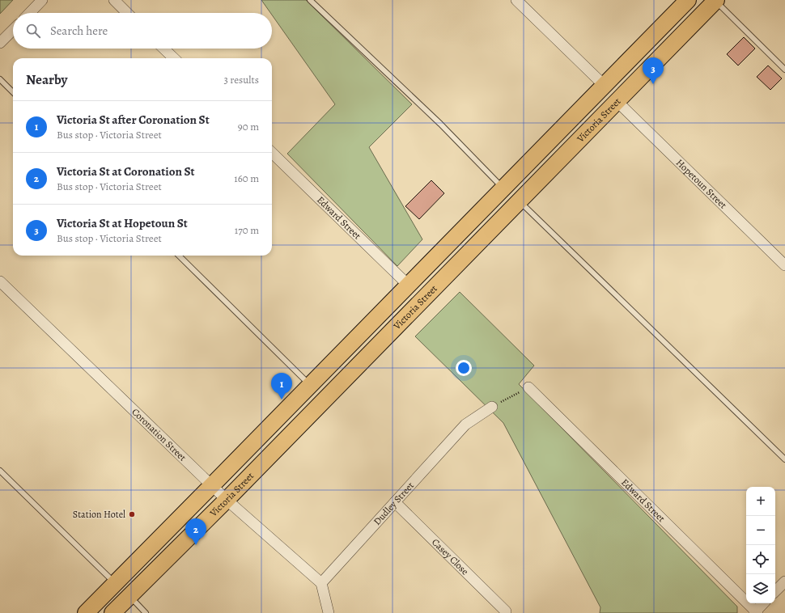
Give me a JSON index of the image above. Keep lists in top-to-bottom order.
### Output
{
  "streets": {
    "main road": ["Victoria Street"],
    "street": [
      "Hopetoun Street",
      "Edward Street",
      "Coronation Street",
      "Dudley Street",
      "Casey Close"
    ]
  },
  "crossings": [
    ["Victoria Street", "Hopetoun Street"],
    ["Victoria Street", "Edward Street"],
    ["Victoria Street", "Coronation Street"],
    ["Coronation Street", "Dudley Street"],
    ["Dudley Street", "Casey Close"]
  ],
  "places": ["Station Hotel"],
  "page": {
    "search": "Search here",
    "pins": ["3", "1", "2"],
    "heading": ["Nearby", "3 results"],
    "list": [
      {
        "mark": "1",
        "name": "Victoria St after Coronation St",
        "note": "Bus stop · Victoria Street",
        "value": "90 m"
      },
      {
        "mark": "2",
        "name": "Victoria St at Coronation St",
        "note": "Bus stop · Victoria Street",
        "value": "160 m"
      },
      {
        "mark": "3",
        "name": "Victoria St at Hopetoun St",
        "note": "Bus stop · Victoria Street",
        "value": "170 m"
      }
    ],
    "map_buttons": ["+", "−"]
  }
}
